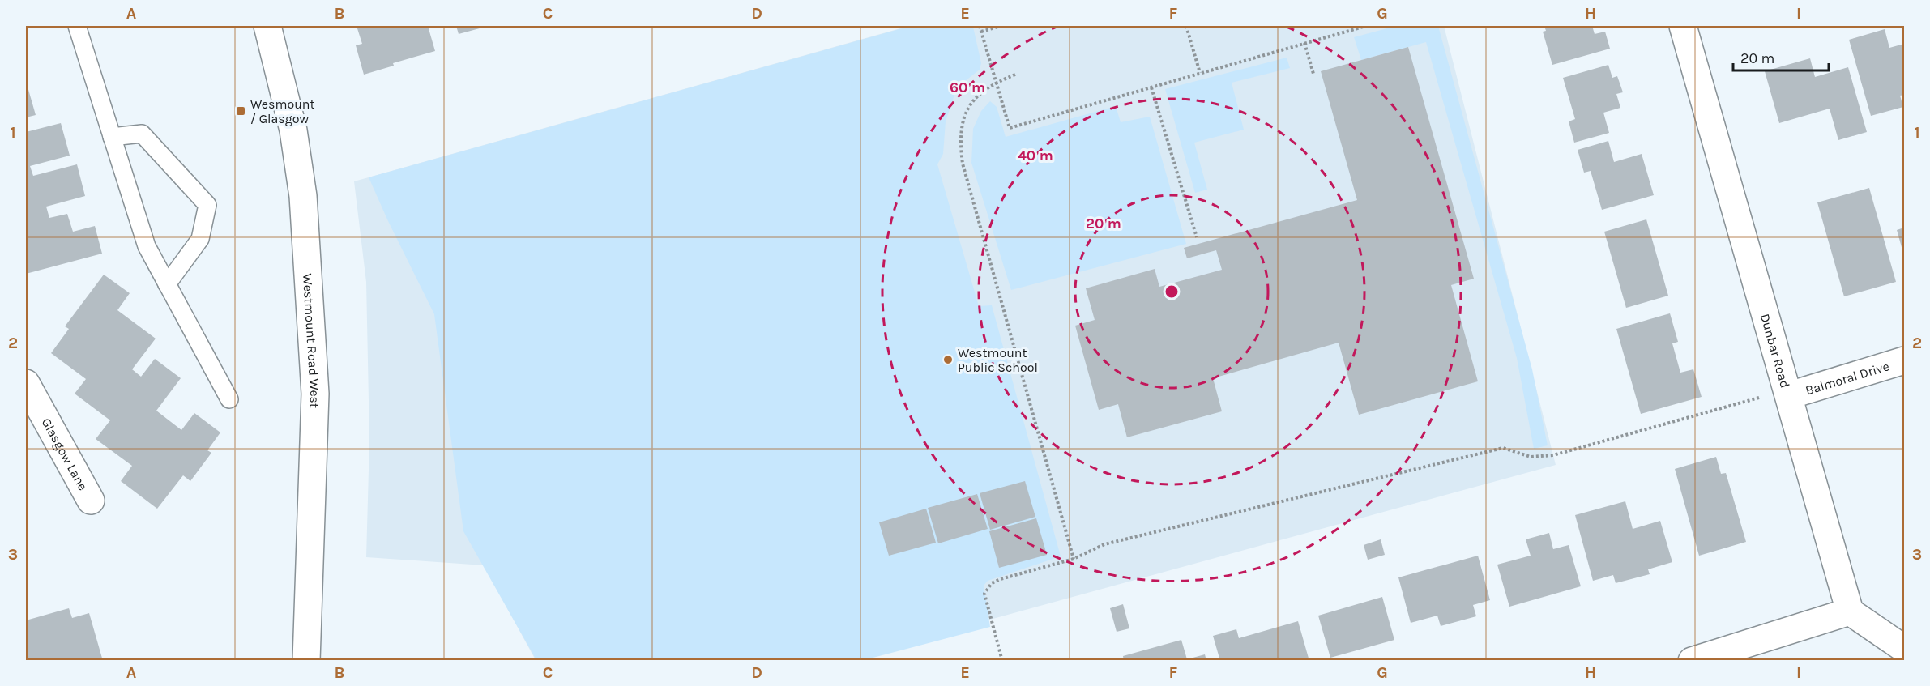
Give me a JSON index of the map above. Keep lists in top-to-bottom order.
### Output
{
  "streets": {
    "street": [
      "Westmount Road West",
      "Dunbar Road",
      "Balmoral Drive",
      "Glasgow Lane"
    ]
  },
  "crossings": [
    ["Dunbar Road", "Balmoral Drive"]
  ],
  "places": {
    "transit": ["Wesmount / Glasgow"],
    "other": ["Westmount Public School"]
  },
  "scale_bar": "20 m",
  "grid": {
    "columns": [
      "A",
      "B",
      "C",
      "D",
      "E",
      "F",
      "G",
      "H",
      "I"
    ],
    "rows": ["1", "2", "3"]
  },
  "rings": ["60 m", "40 m", "20 m"]
}
